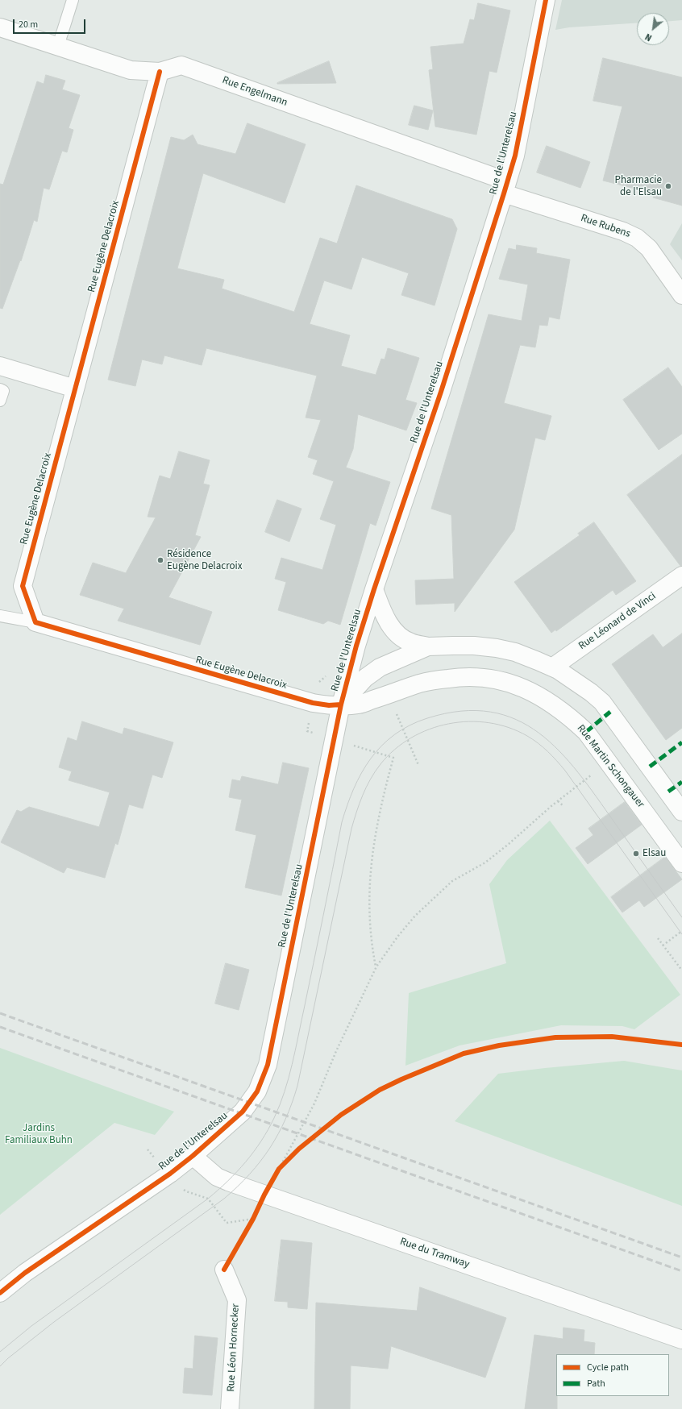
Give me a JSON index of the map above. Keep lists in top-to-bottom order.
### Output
{
  "streets": {
    "street": [
      "Rue Engelmann",
      "Rue de l'Unterelsau",
      "Rue Rubens",
      "Rue Eugène Delacroix",
      "Rue Léonard de Vinci",
      "Rue Martin Schongauer",
      "Rue du Tramway",
      "Rue Léon Hornecker"
    ]
  },
  "crossings": [
    ["Rue Engelmann", "Rue de l'Unterelsau"],
    ["Rue Engelmann", "Rue Rubens"],
    ["Rue Engelmann", "Rue Eugène Delacroix"],
    ["Rue de l'Unterelsau", "Rue Rubens"],
    ["Rue de l'Unterelsau", "Rue Eugène Delacroix"],
    ["Rue de l'Unterelsau", "Rue Martin Schongauer"],
    ["Rue de l'Unterelsau", "Rue du Tramway"],
    ["Rue Eugène Delacroix", "Rue Martin Schongauer"]
  ],
  "parks": ["Jardins Familiaux Buhn"],
  "places": ["Pharmacie de l'Elsau", "Résidence Eugène Delacroix", "Elsau"],
  "legend": ["Cycle path", "Path"],
  "scale_bar": "20 m",
  "north": "bottom left"
}
